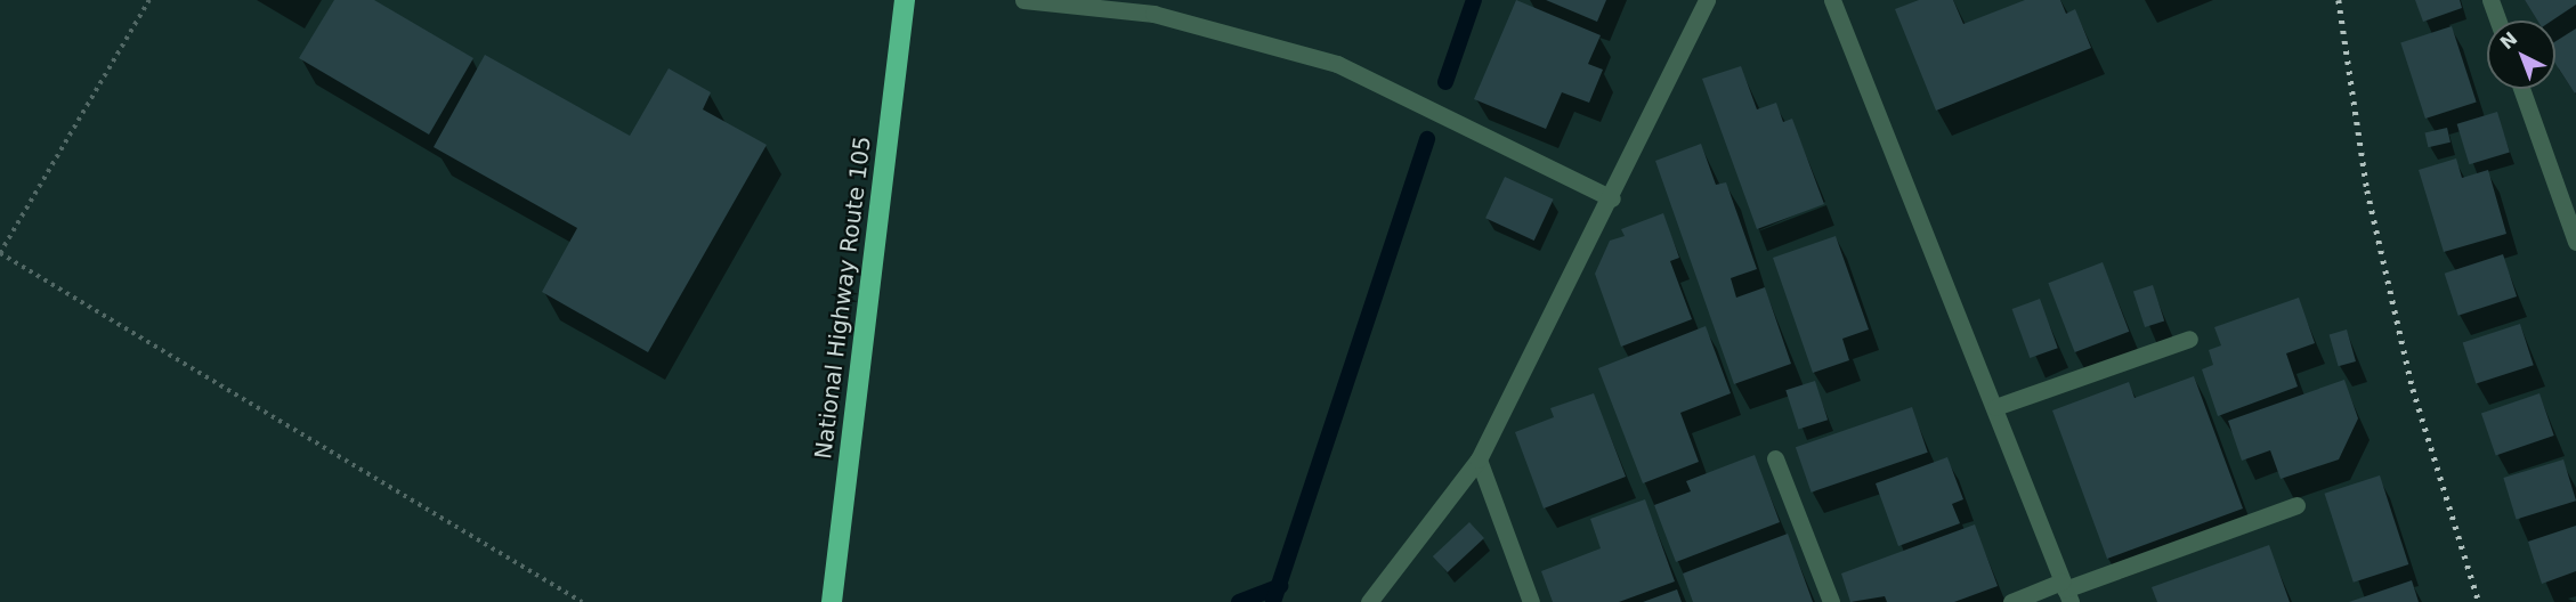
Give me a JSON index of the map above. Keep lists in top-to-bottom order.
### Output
{
  "streets": {
    "highway": ["National Highway Route 105"]
  },
  "north": "top left"
}
